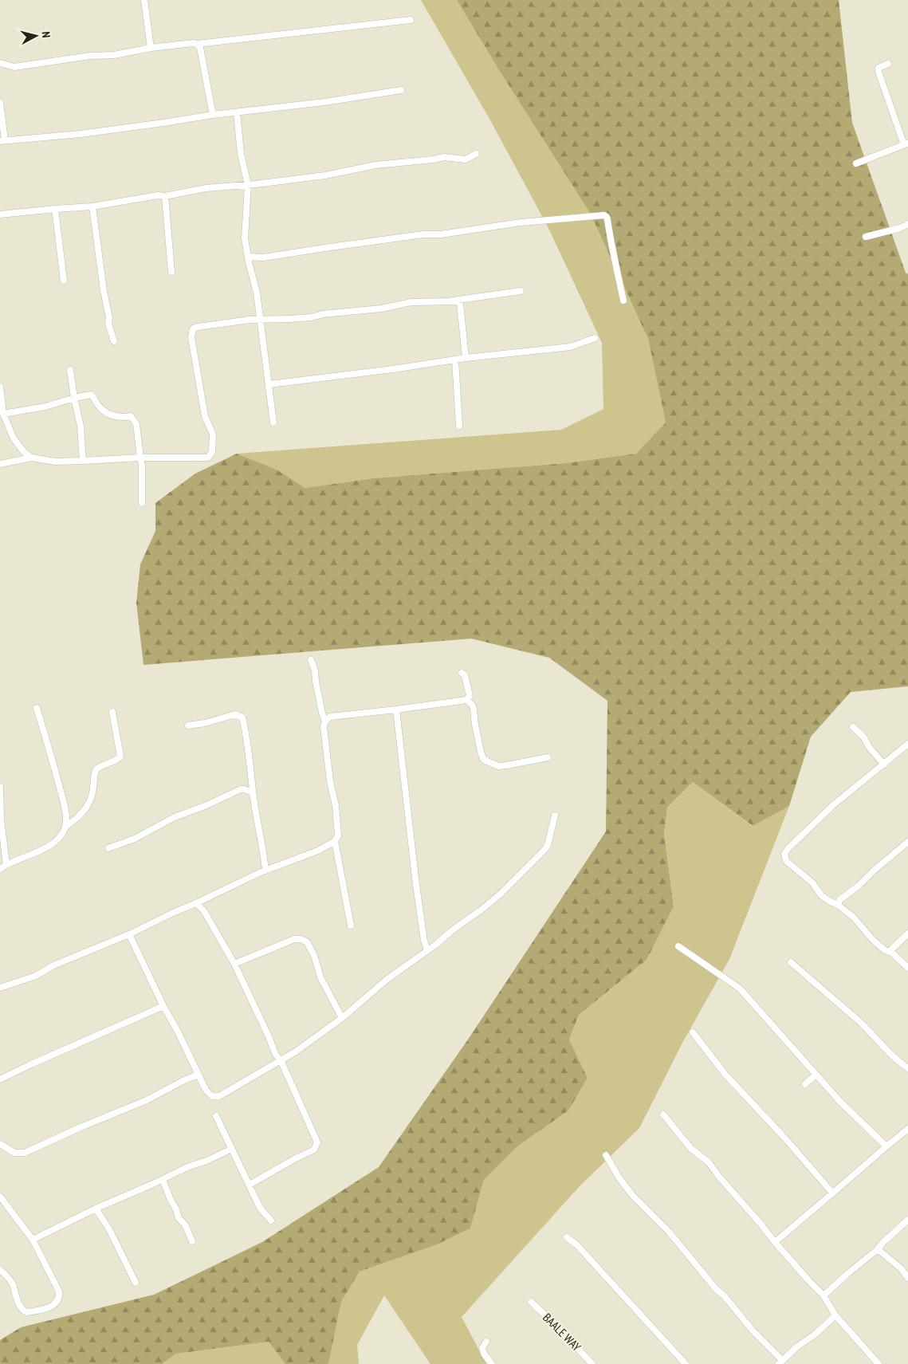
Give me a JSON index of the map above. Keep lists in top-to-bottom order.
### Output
{
  "streets": {
    "street": ["BAALE WAY"]
  },
  "north": "right"
}
